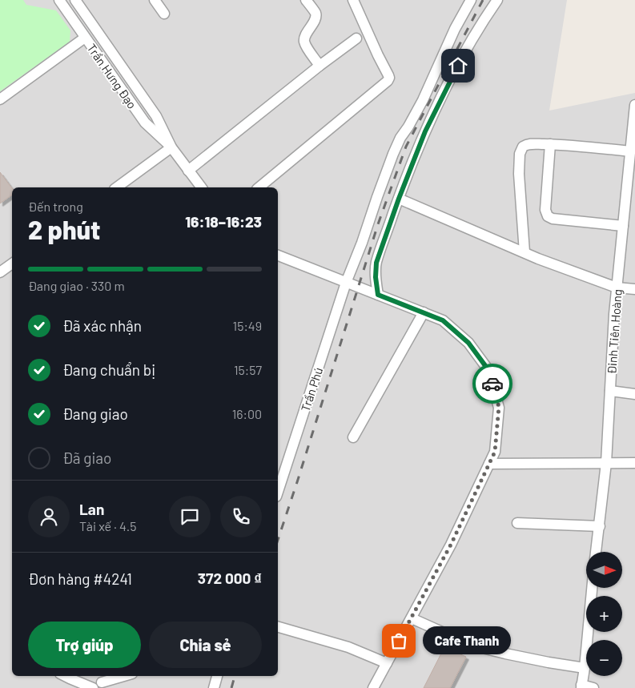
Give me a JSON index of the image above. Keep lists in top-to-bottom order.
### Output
{
  "streets": {
    "street": ["Trần Hưng Đạo", "Đinh Tiên Hoàng", "Trần Phú"]
  },
  "places": ["Cafe Thanh"],
  "north": "right",
  "page": {
    "heading": ["2 phút", "Đến trong", "16:18–16:23"],
    "panel": [
      "Lan",
      "Tài xế · 4.5",
      "Đơn hàng #4241",
      "372 000 ₫"
    ],
    "bar": "Đang giao · 330 m",
    "list": [
      ["Đã xác nhận", "15:49"],
      ["Đang chuẩn bị", "15:57"],
      ["Đang giao", "16:00"],
      "Đã giao"
    ],
    "map_buttons": ["+", "−"],
    "buttons": ["Trợ giúp", "Chia sẻ"],
    "bubble": "Cafe Thanh"
  }
}
